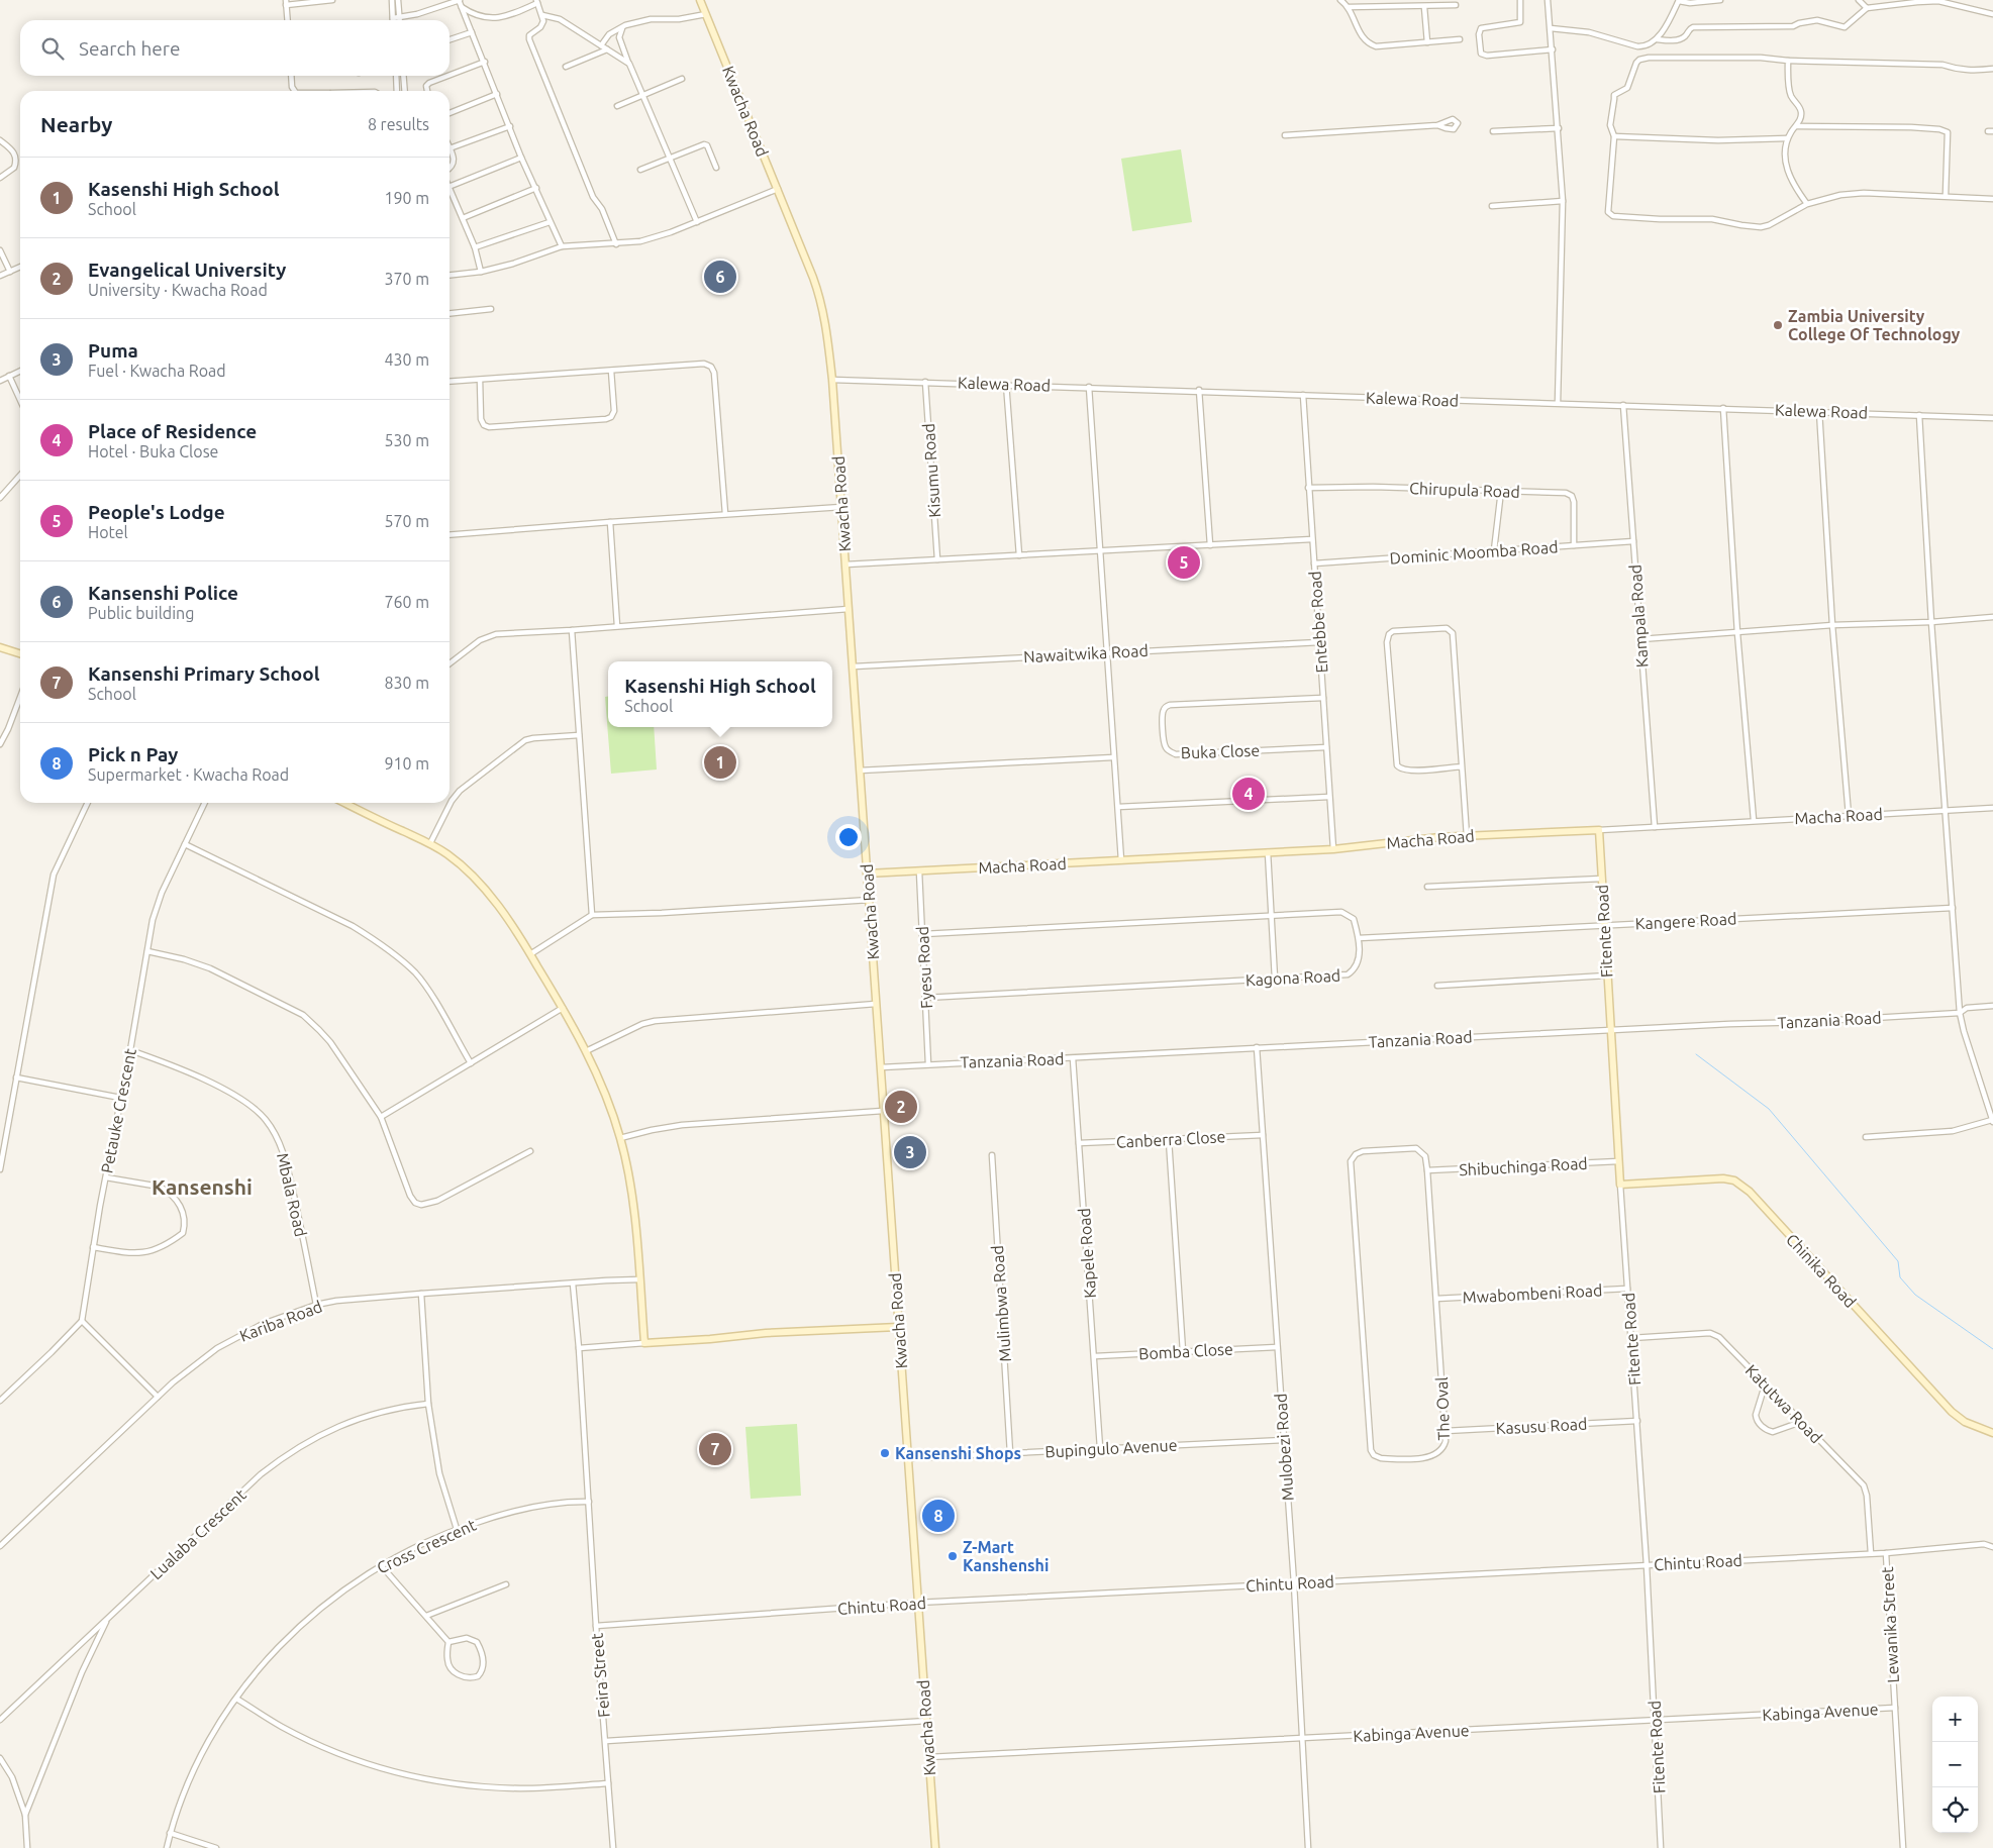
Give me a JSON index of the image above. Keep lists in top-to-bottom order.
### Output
{
  "streets": {
    "main road": [
      "Kwacha Road",
      "Macha Road",
      "Fitente Road",
      "Chinika Road"
    ],
    "street": [
      "Kalewa Road",
      "Kisumu Road",
      "Chirupula Road",
      "Dominic Moomba Road",
      "Kampala Road",
      "Entebbe Road",
      "Nawaitwika Road",
      "Buka Close",
      "Kangere Road",
      "Fyesu Road",
      "Kagona Road",
      "Tanzania Road",
      "Petauke Crescent",
      "Canberra Close",
      "Shibuchinga Road",
      "Mbala Road",
      "Kapele Road",
      "Mwabombeni Road",
      "Mulimbwa Road",
      "Kariba Road",
      "Bomba Close",
      "Katutwa Road",
      "The Oval",
      "Kasusu Road",
      "Mulobezi Road",
      "Bupingulo Avenue",
      "Lualaba Crescent",
      "Cross Crescent",
      "Chintu Road",
      "Lewanika Street",
      "Feira Street",
      "Kabinga Avenue"
    ]
  },
  "crossings": [
    ["Kwacha Road", "Kalewa Road"],
    ["Kwacha Road", "Nawaitwika Road"],
    ["Kwacha Road", "Macha Road"],
    ["Kwacha Road", "Tanzania Road"],
    ["Kwacha Road", "Bupingulo Avenue"],
    ["Kwacha Road", "Chintu Road"],
    ["Kwacha Road", "Kabinga Avenue"],
    ["Kalewa Road", "Kisumu Road"],
    ["Kalewa Road", "Kampala Road"],
    ["Kalewa Road", "Entebbe Road"],
    ["Chirupula Road", "Dominic Moomba Road"],
    ["Chirupula Road", "Entebbe Road"],
    ["Dominic Moomba Road", "Kampala Road"],
    ["Dominic Moomba Road", "Entebbe Road"],
    ["Kampala Road", "Macha Road"],
    ["Entebbe Road", "Nawaitwika Road"],
    ["Entebbe Road", "Buka Close"],
    ["Entebbe Road", "Macha Road"],
    ["Macha Road", "Fitente Road"],
    ["Macha Road", "Fyesu Road"],
    ["Kangere Road", "Fitente Road"],
    ["Kangere Road", "Kagona Road"],
    ["Fitente Road", "Tanzania Road"],
    ["Fitente Road", "Shibuchinga Road"],
    ["Fitente Road", "Chinika Road"],
    ["Fitente Road", "Mwabombeni Road"],
    ["Fitente Road", "Katutwa Road"],
    ["Fitente Road", "Kasusu Road"],
    ["Fitente Road", "Chintu Road"],
    ["Fitente Road", "Kabinga Avenue"],
    ["Fyesu Road", "Kagona Road"],
    ["Fyesu Road", "Tanzania Road"],
    ["Tanzania Road", "Kapele Road"],
    ["Tanzania Road", "Mulobezi Road"],
    ["Petauke Crescent", "Mbala Road"],
    ["Canberra Close", "Kapele Road"],
    ["Canberra Close", "Mulobezi Road"],
    ["Shibuchinga Road", "The Oval"],
    ["Mbala Road", "Kariba Road"],
    ["Kapele Road", "Bomba Close"],
    ["Kapele Road", "Bupingulo Avenue"],
    ["Mwabombeni Road", "The Oval"],
    ["Mulimbwa Road", "Bupingulo Avenue"],
    ["Kariba Road", "Feira Street"],
    ["Bomba Close", "Mulobezi Road"],
    ["Katutwa Road", "Chintu Road"],
    ["The Oval", "Kasusu Road"],
    ["Mulobezi Road", "Bupingulo Avenue"],
    ["Mulobezi Road", "Chintu Road"],
    ["Mulobezi Road", "Kabinga Avenue"],
    ["Cross Crescent", "Feira Street"],
    ["Chintu Road", "Lewanika Street"],
    ["Chintu Road", "Feira Street"],
    ["Lewanika Street", "Kabinga Avenue"]
  ],
  "districts": ["Kansenshi"],
  "places": ["Zambia University College Of Technology", "Kansenshi Shops", "Z-Mart Kanshenshi"],
  "page": {
    "search": "Search here",
    "heading": ["Nearby", "8 results"],
    "list": [
      {
        "mark": "1",
        "name": "Kasenshi High School",
        "note": "School",
        "value": "190 m"
      },
      {
        "mark": "2",
        "name": "Evangelical University",
        "note": "University · Kwacha Road",
        "value": "370 m"
      },
      {
        "mark": "3",
        "name": "Puma",
        "note": "Fuel · Kwacha Road",
        "value": "430 m"
      },
      {
        "mark": "4",
        "name": "Place of Residence",
        "note": "Hotel · Buka Close",
        "value": "530 m"
      },
      {
        "mark": "5",
        "name": "People's Lodge",
        "note": "Hotel",
        "value": "570 m"
      },
      {
        "mark": "6",
        "name": "Kansenshi Police",
        "note": "Public building",
        "value": "760 m"
      },
      {
        "mark": "7",
        "name": "Kansenshi Primary School",
        "note": "School",
        "value": "830 m"
      },
      {
        "mark": "8",
        "name": "Pick n Pay",
        "note": "Supermarket · Kwacha Road",
        "value": "910 m"
      }
    ],
    "pins": [
      "6",
      "5",
      "1",
      "4",
      "2",
      "3",
      "7",
      "8"
    ],
    "popup": ["Kasenshi High School", "School"],
    "map_buttons": ["+", "−"]
  }
}
